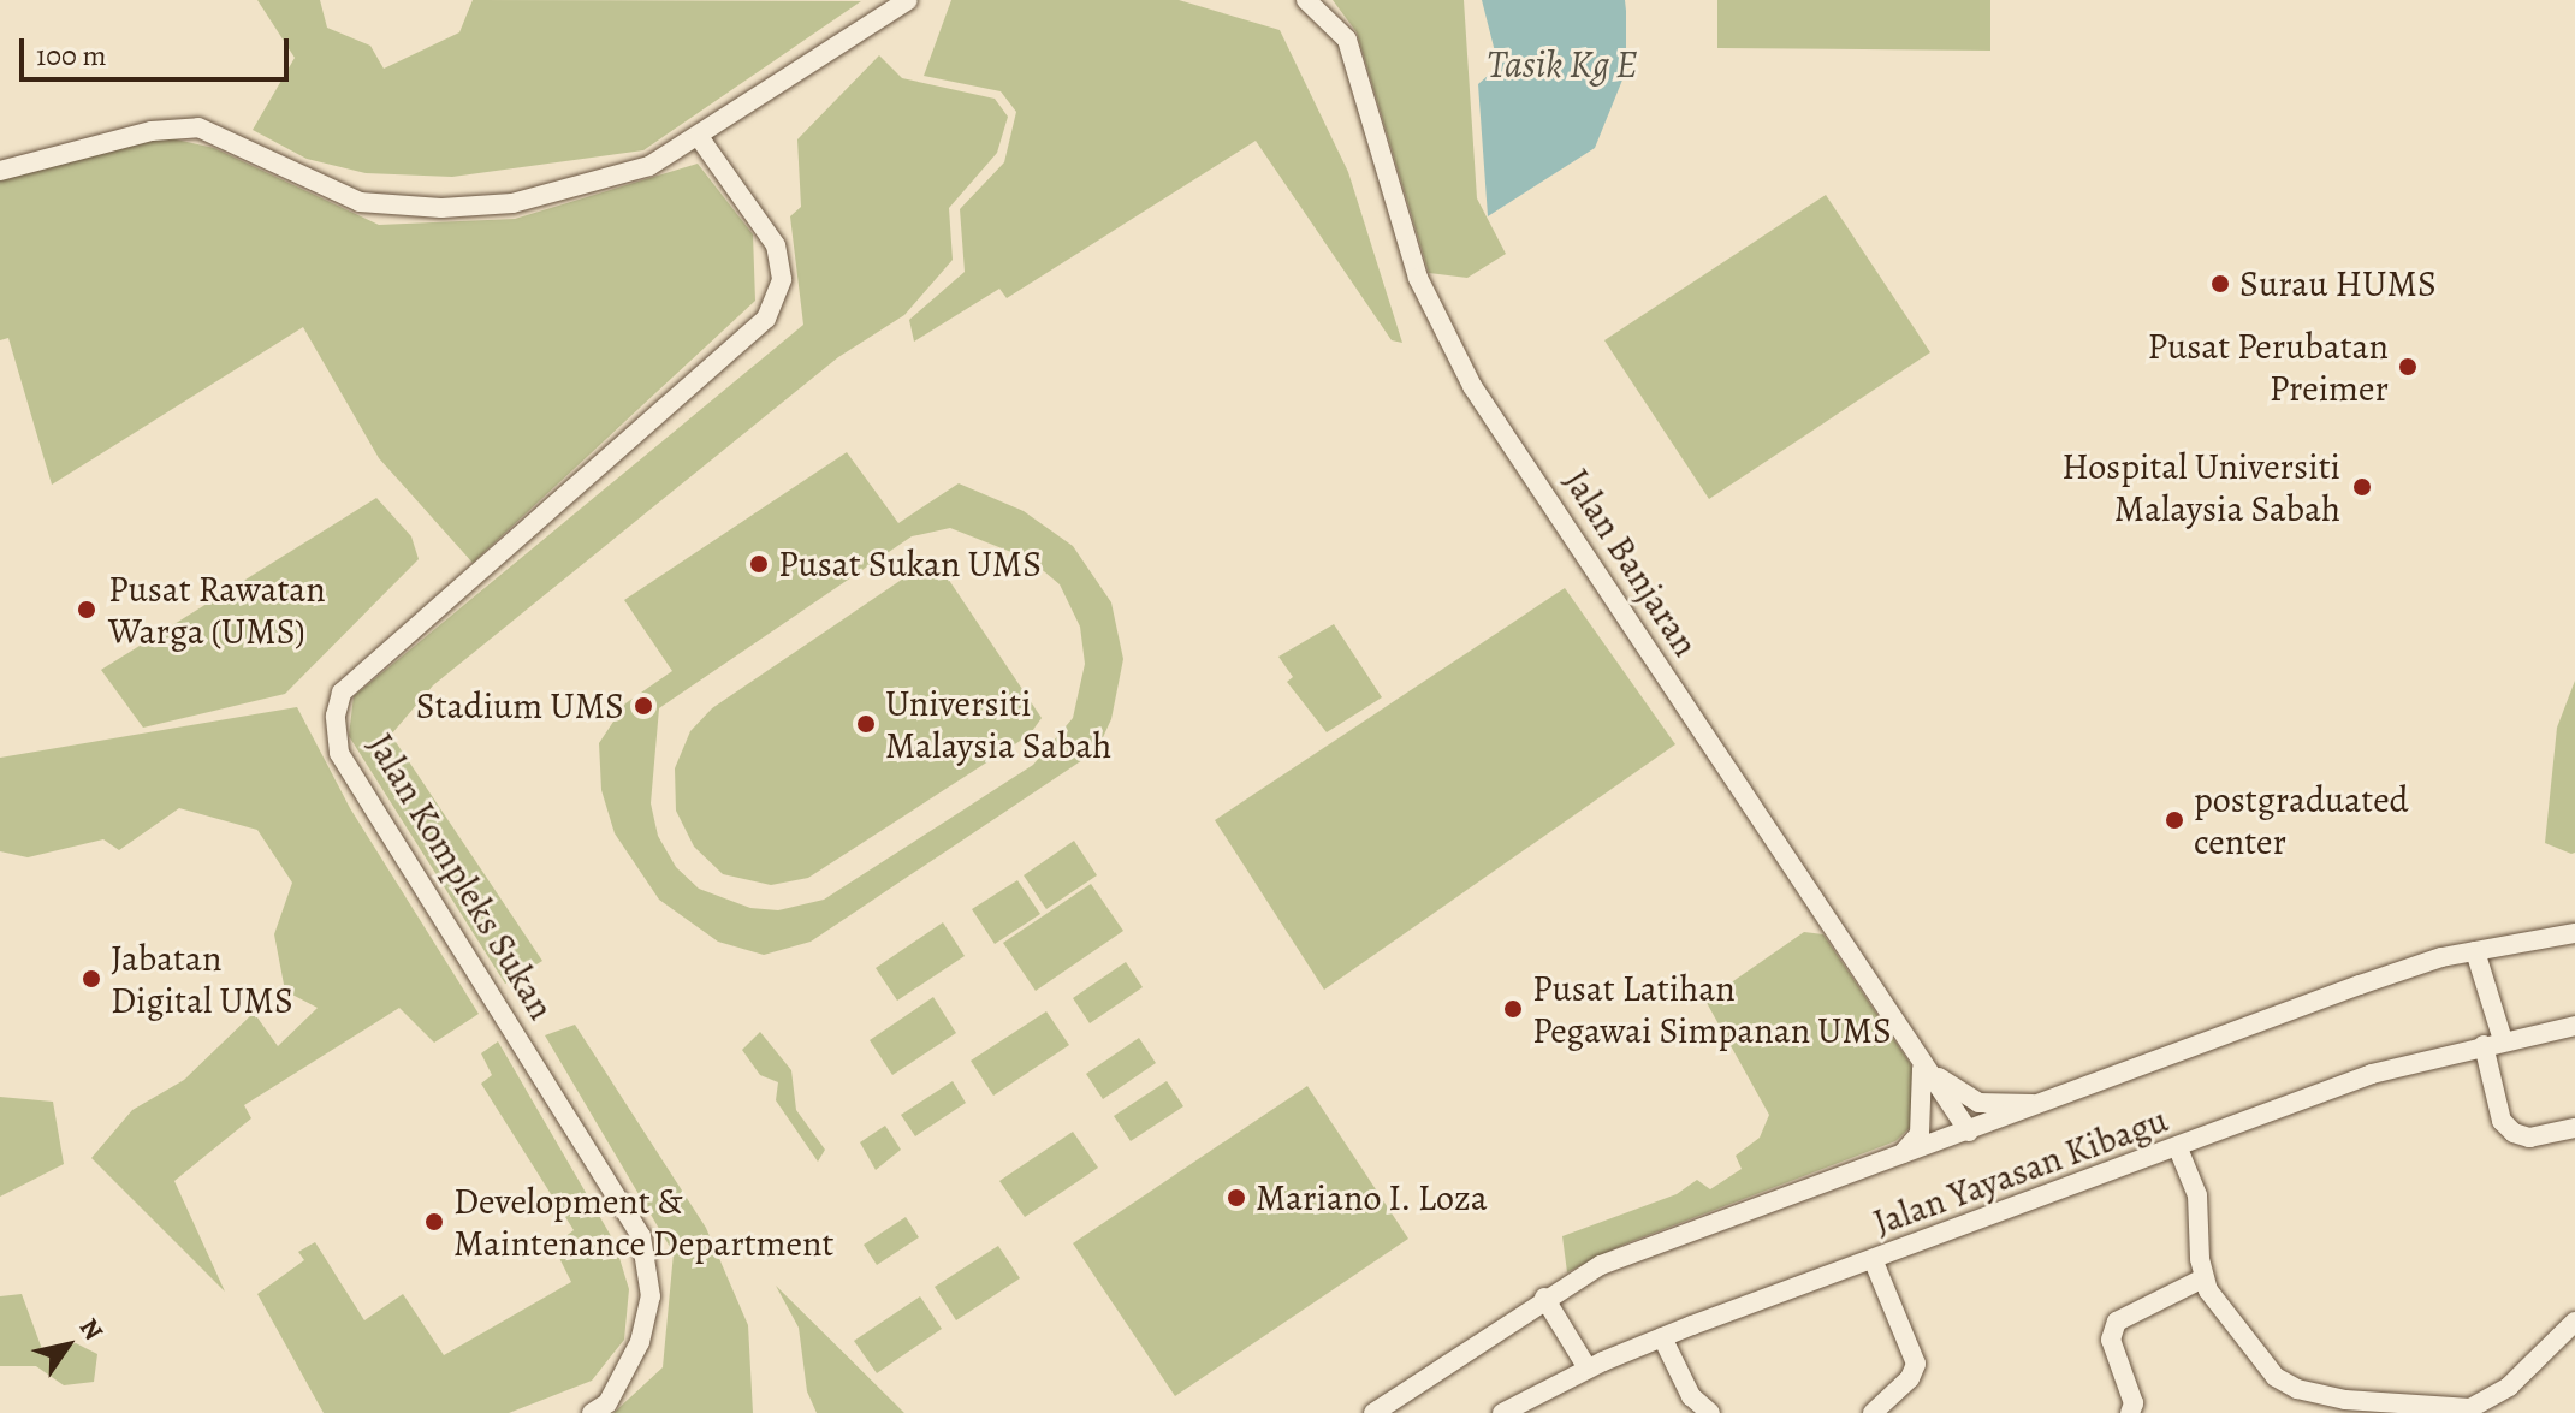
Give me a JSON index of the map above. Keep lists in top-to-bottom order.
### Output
{
  "streets": {
    "street": ["Jalan Banjaran", "Jalan Kompleks Sukan", "Jalan Yayasan Kibagu"]
  },
  "water": ["Tasik Kg E"],
  "places": [
    "Surau HUMS",
    "Pusat Perubatan Preimer",
    "Hospital Universiti Malaysia Sabah",
    "Pusat Sukan UMS",
    "Pusat Rawatan Warga (UMS)",
    "Stadium UMS",
    "Universiti Malaysia Sabah",
    "postgraduated center",
    "Jabatan Digital UMS",
    "Pusat Latihan Pegawai Simpanan UMS",
    "Mariano I. Loza",
    "Development & Maintenance Department"
  ],
  "scale_bar": "100 m",
  "north": "top right"
}
